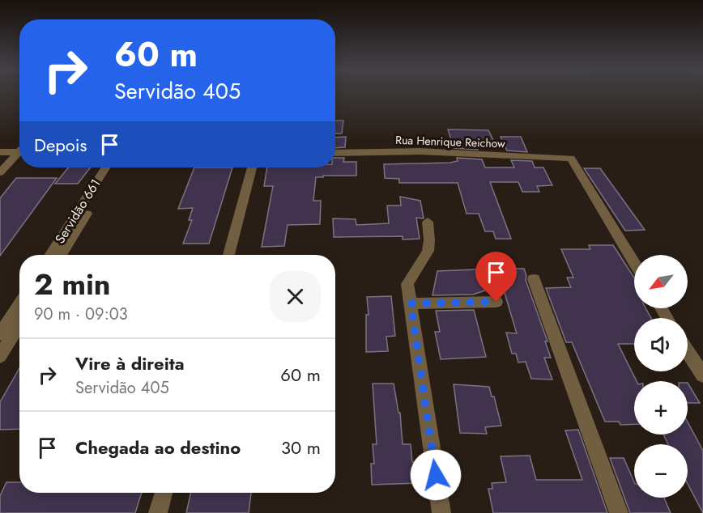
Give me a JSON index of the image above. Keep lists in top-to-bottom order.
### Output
{
  "streets": {
    "street": ["Rua Henrique Reichow", "Servidão 661"]
  },
  "north": "bottom left",
  "page": {
    "turn": ["60 m", "Servidão 405"],
    "then": "Depois",
    "map_buttons": ["+", "−"],
    "heading": ["2 min", "90 m · 09:03"],
    "list": [
      {
        "name": "Vire à direita",
        "note": "Servidão 405",
        "value": "60 m"
      },
      {
        "name": "Chegada ao destino",
        "value": "30 m"
      }
    ]
  }
}
